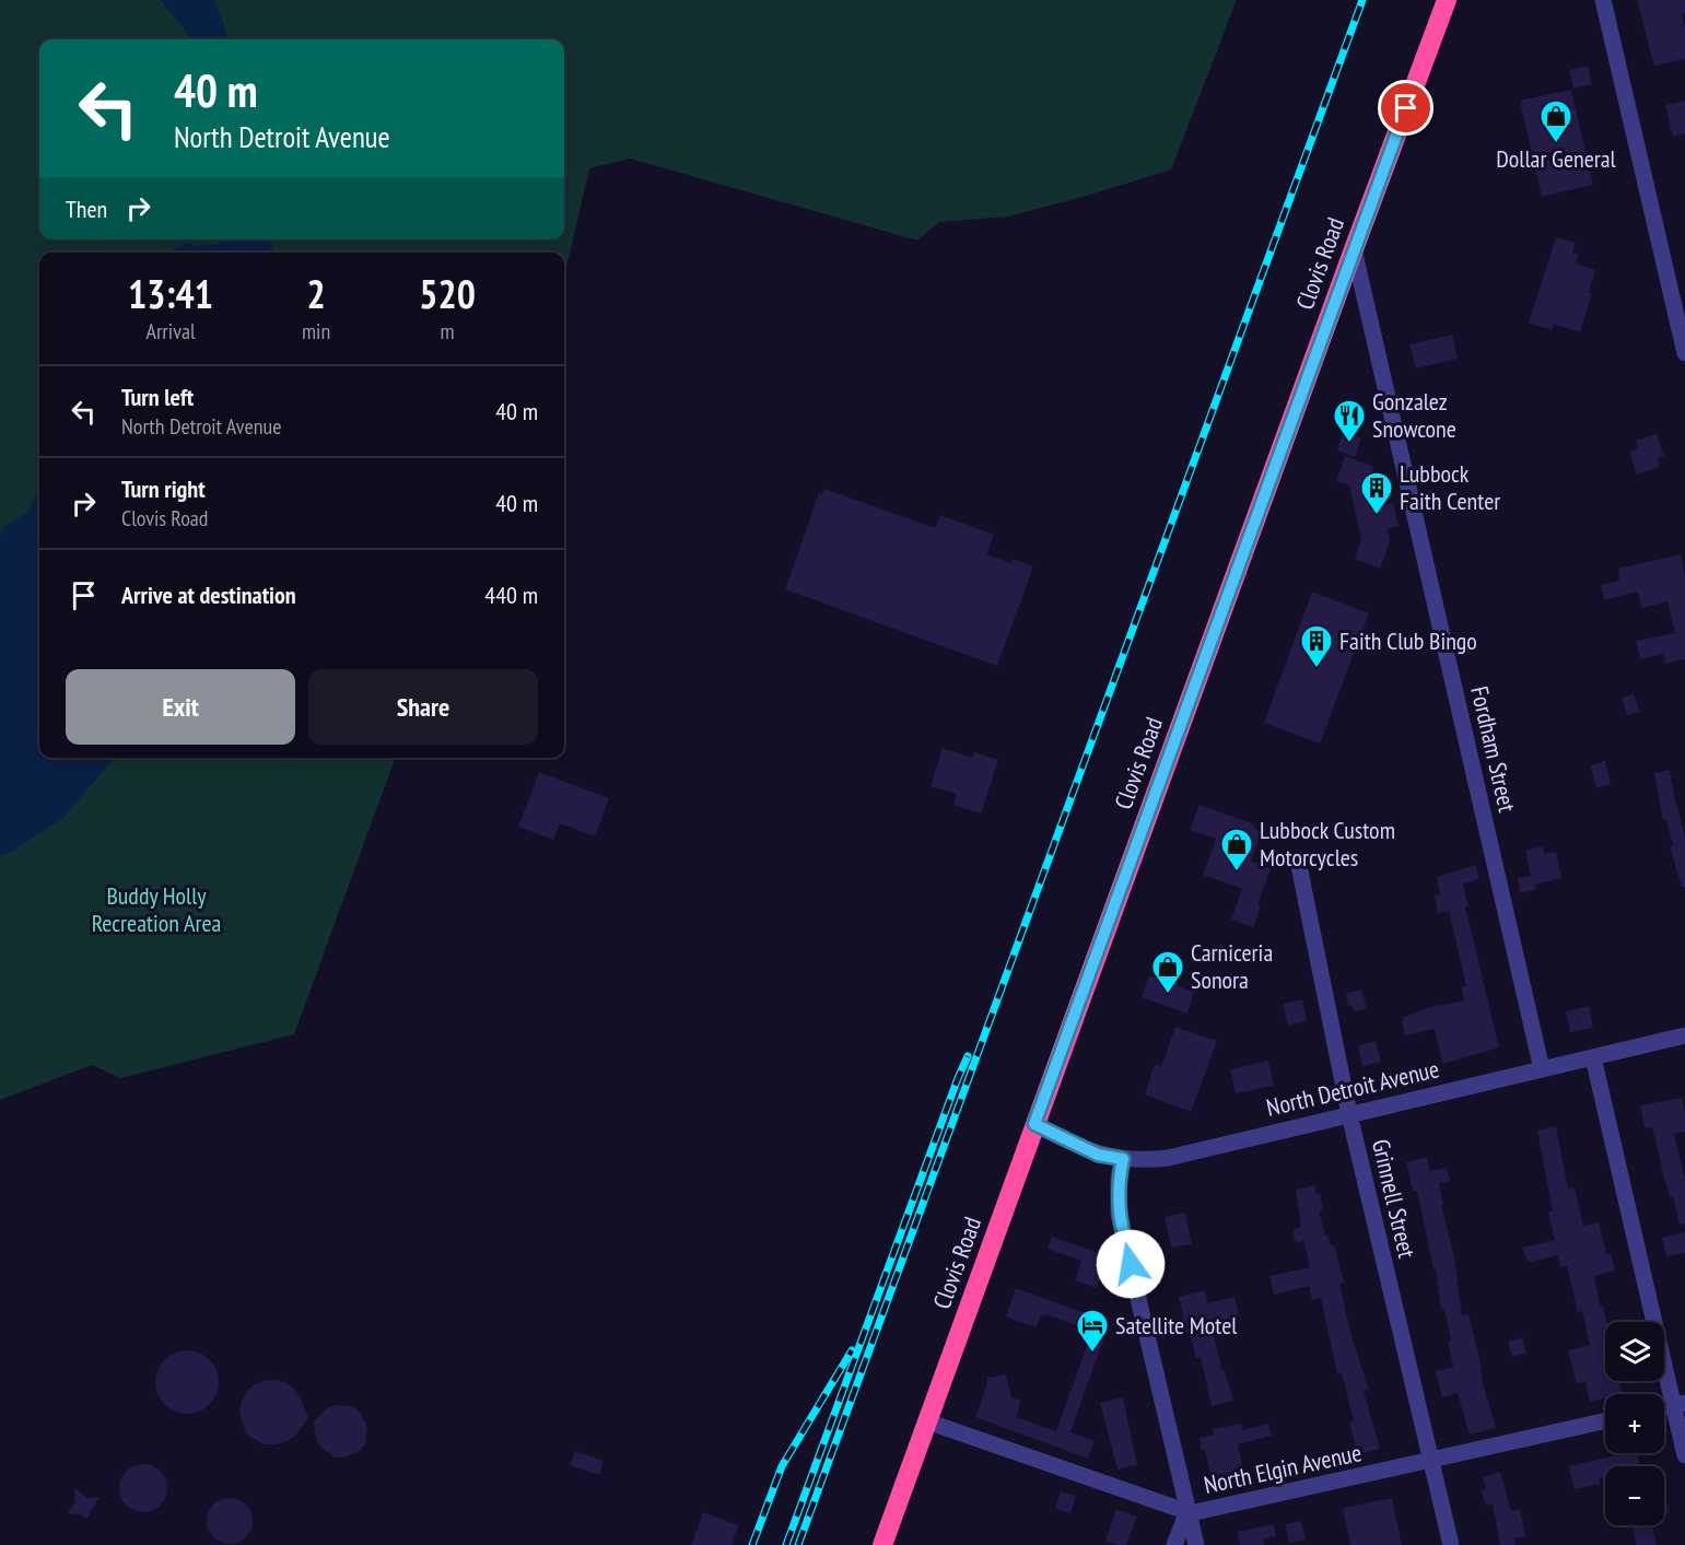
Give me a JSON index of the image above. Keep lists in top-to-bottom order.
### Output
{
  "streets": {
    "highway": ["Clovis Road"],
    "street": [
      "Fordham Street",
      "North Detroit Avenue",
      "Grinnell Street",
      "North Elgin Avenue"
    ]
  },
  "crossings": [
    ["Clovis Road", "Fordham Street"],
    ["Clovis Road", "North Detroit Avenue"],
    ["Clovis Road", "North Elgin Avenue"],
    ["Fordham Street", "North Detroit Avenue"],
    ["North Detroit Avenue", "Grinnell Street"],
    ["Grinnell Street", "North Elgin Avenue"]
  ],
  "parks": ["Buddy Holly Recreation Area"],
  "places": {
    "shop": ["Dollar General", "Lubbock Custom Motorcycles", "Carniceria Sonora"],
    "restaurant": ["Gonzalez Snowcone"],
    "building": ["Lubbock Faith Center", "Faith Club Bingo"],
    "hotel": ["Satellite Motel"]
  },
  "page": {
    "turn": ["40 m", "North Detroit Avenue"],
    "then": "Then",
    "eta": [
      "13:41",
      "Arrival",
      "2",
      "min",
      "520",
      "m"
    ],
    "list": [
      {
        "name": "Turn left",
        "note": "North Detroit Avenue",
        "value": "40 m"
      },
      {
        "name": "Turn right",
        "note": "Clovis Road",
        "value": "40 m"
      },
      {
        "name": "Arrive at destination",
        "value": "440 m"
      }
    ],
    "buttons": ["Exit", "Share"],
    "map_buttons": ["+", "−"]
  }
}
